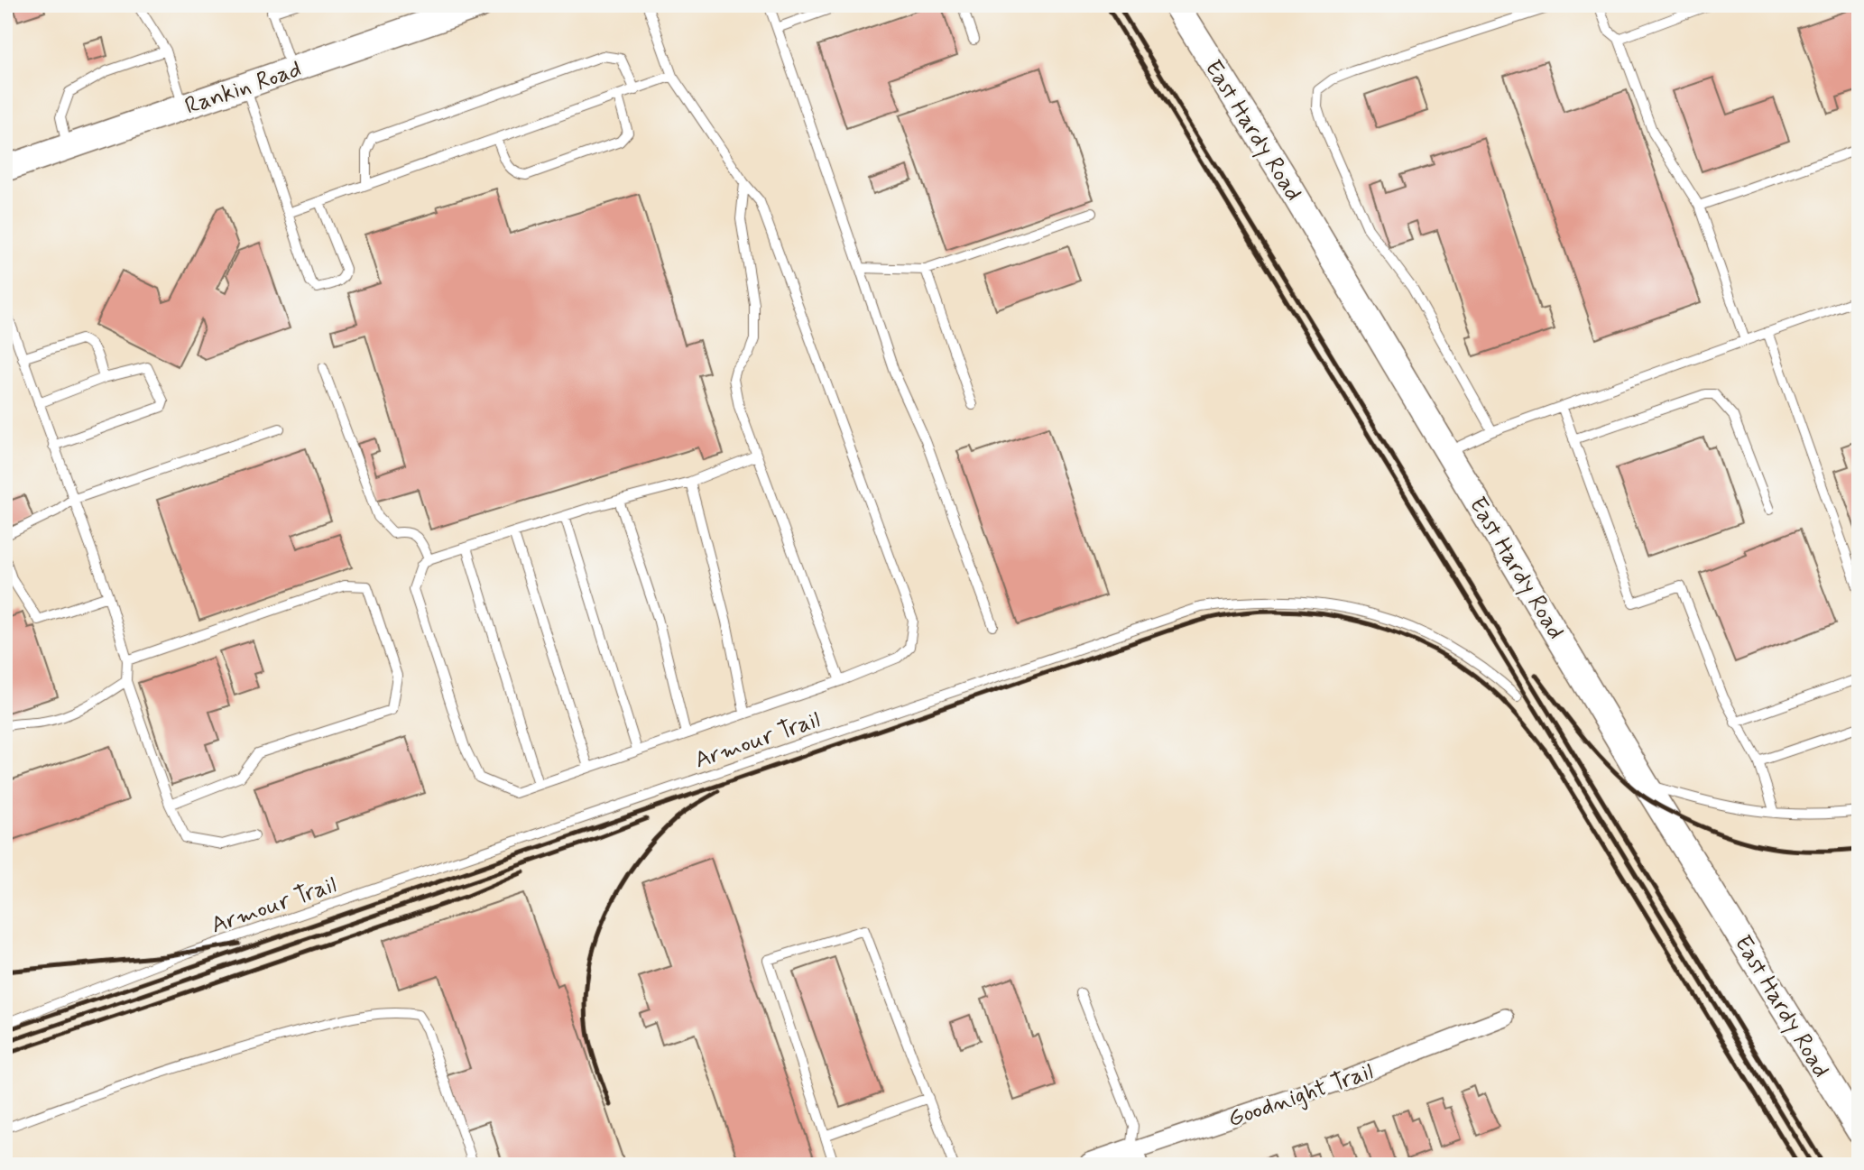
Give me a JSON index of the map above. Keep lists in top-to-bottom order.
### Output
{
  "streets": {
    "main road": ["Rankin Road", "East Hardy Road", "Goodnight Trail"],
    "lane": ["Armour Trail"]
  }
}
